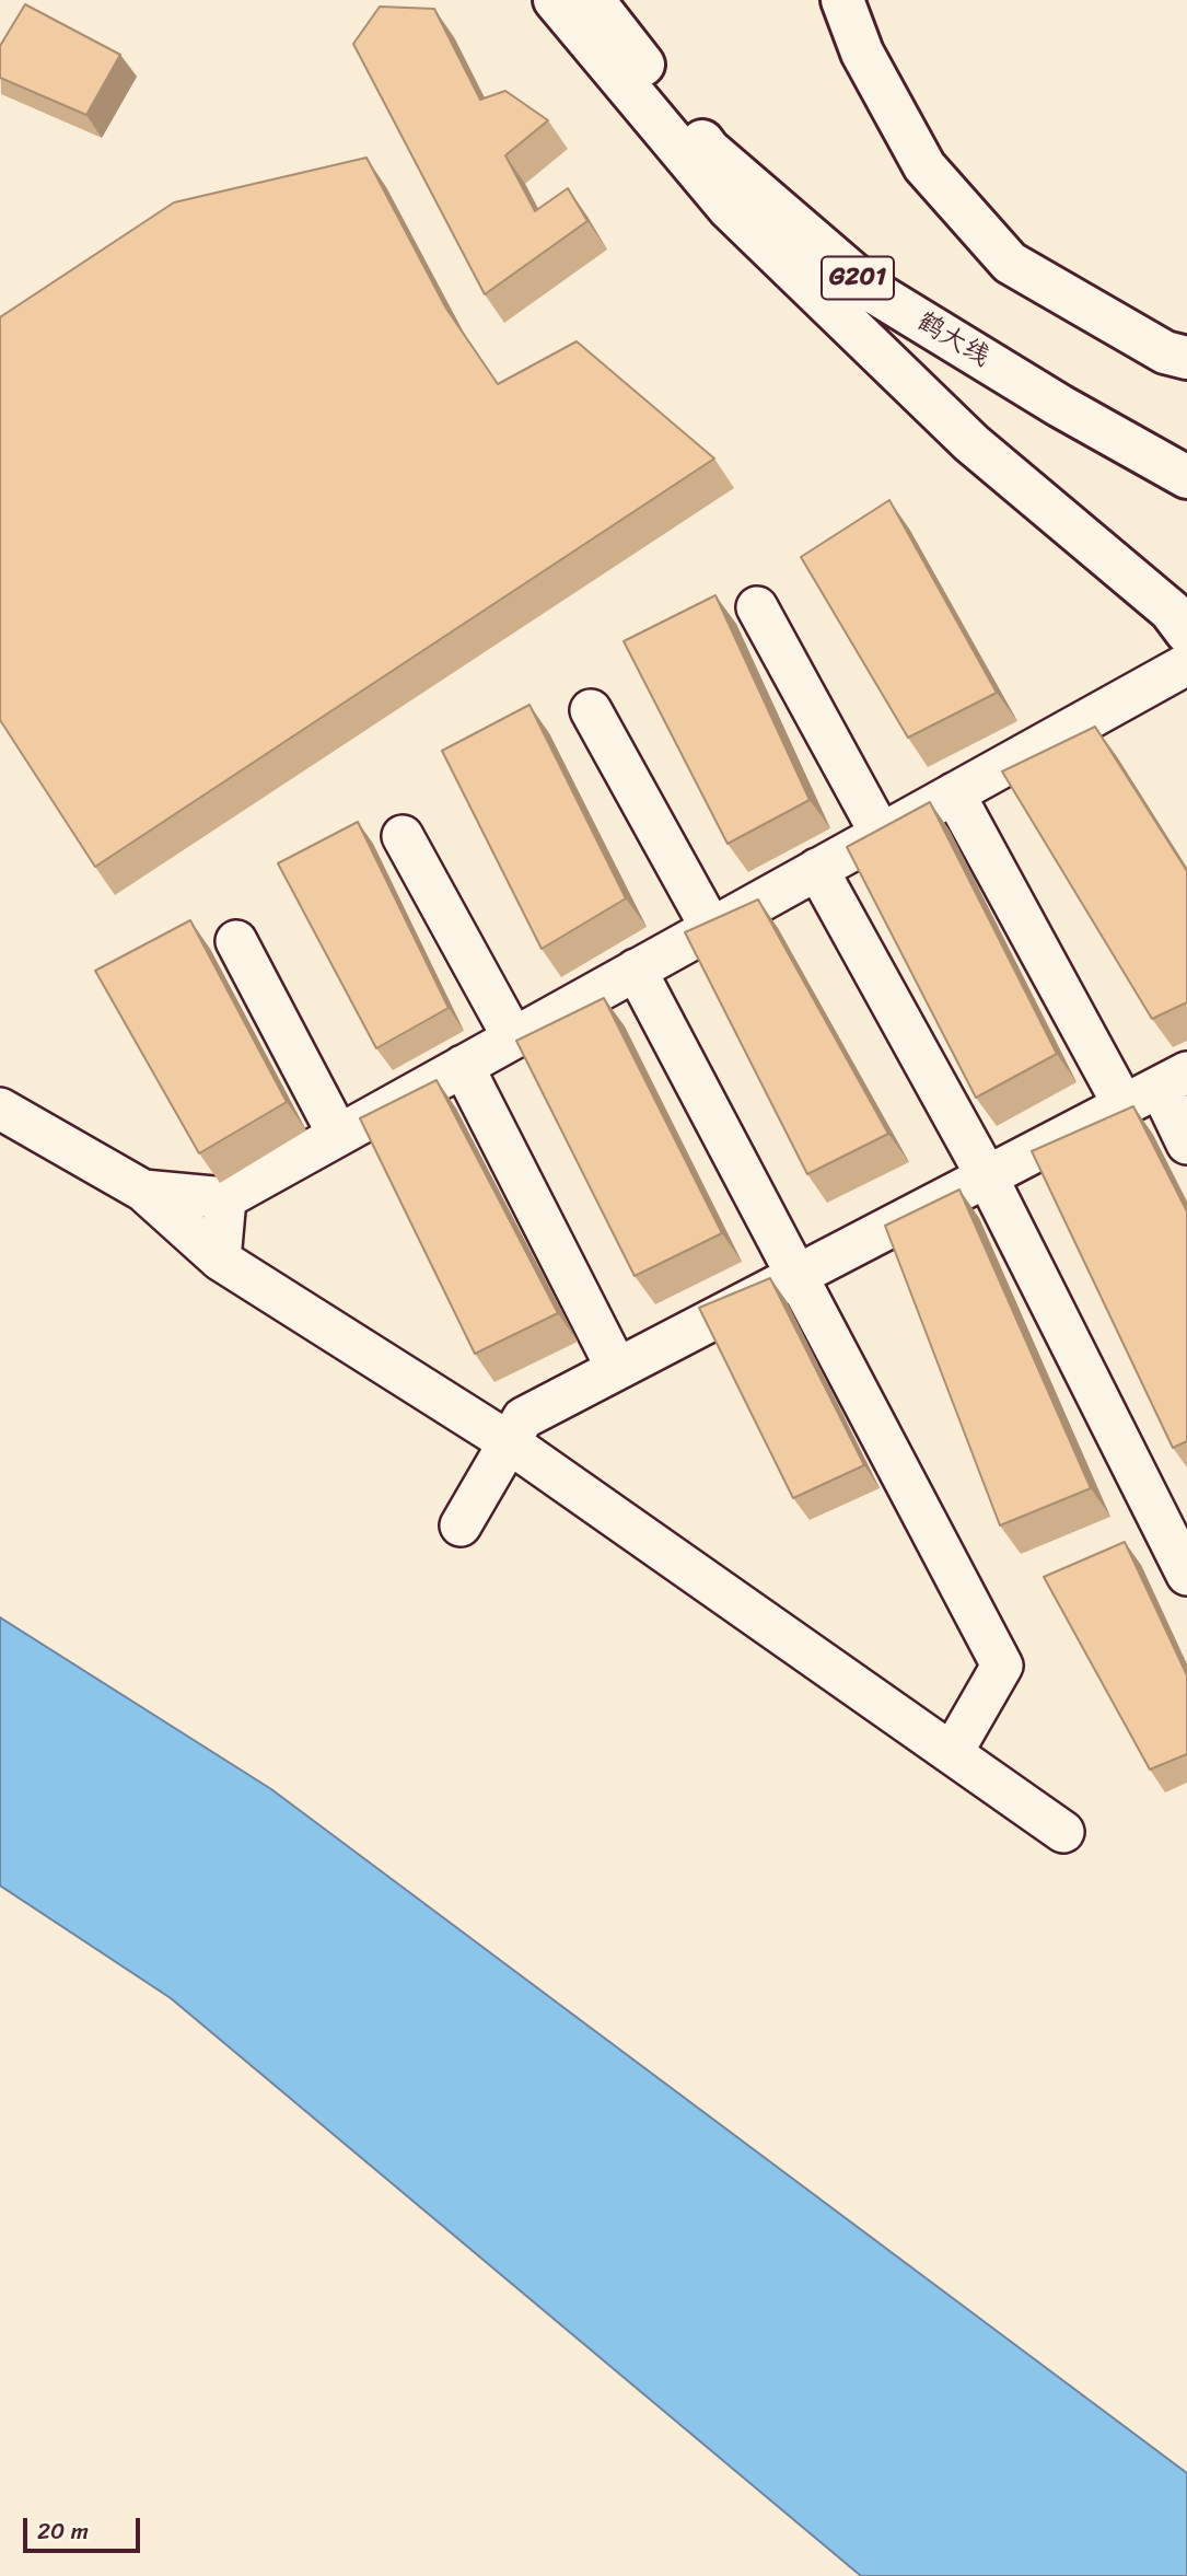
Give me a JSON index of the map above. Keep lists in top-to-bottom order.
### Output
{
  "streets": {
    "highway": ["G201", "鹤大线"]
  },
  "scale_bar": "20 m"
}
